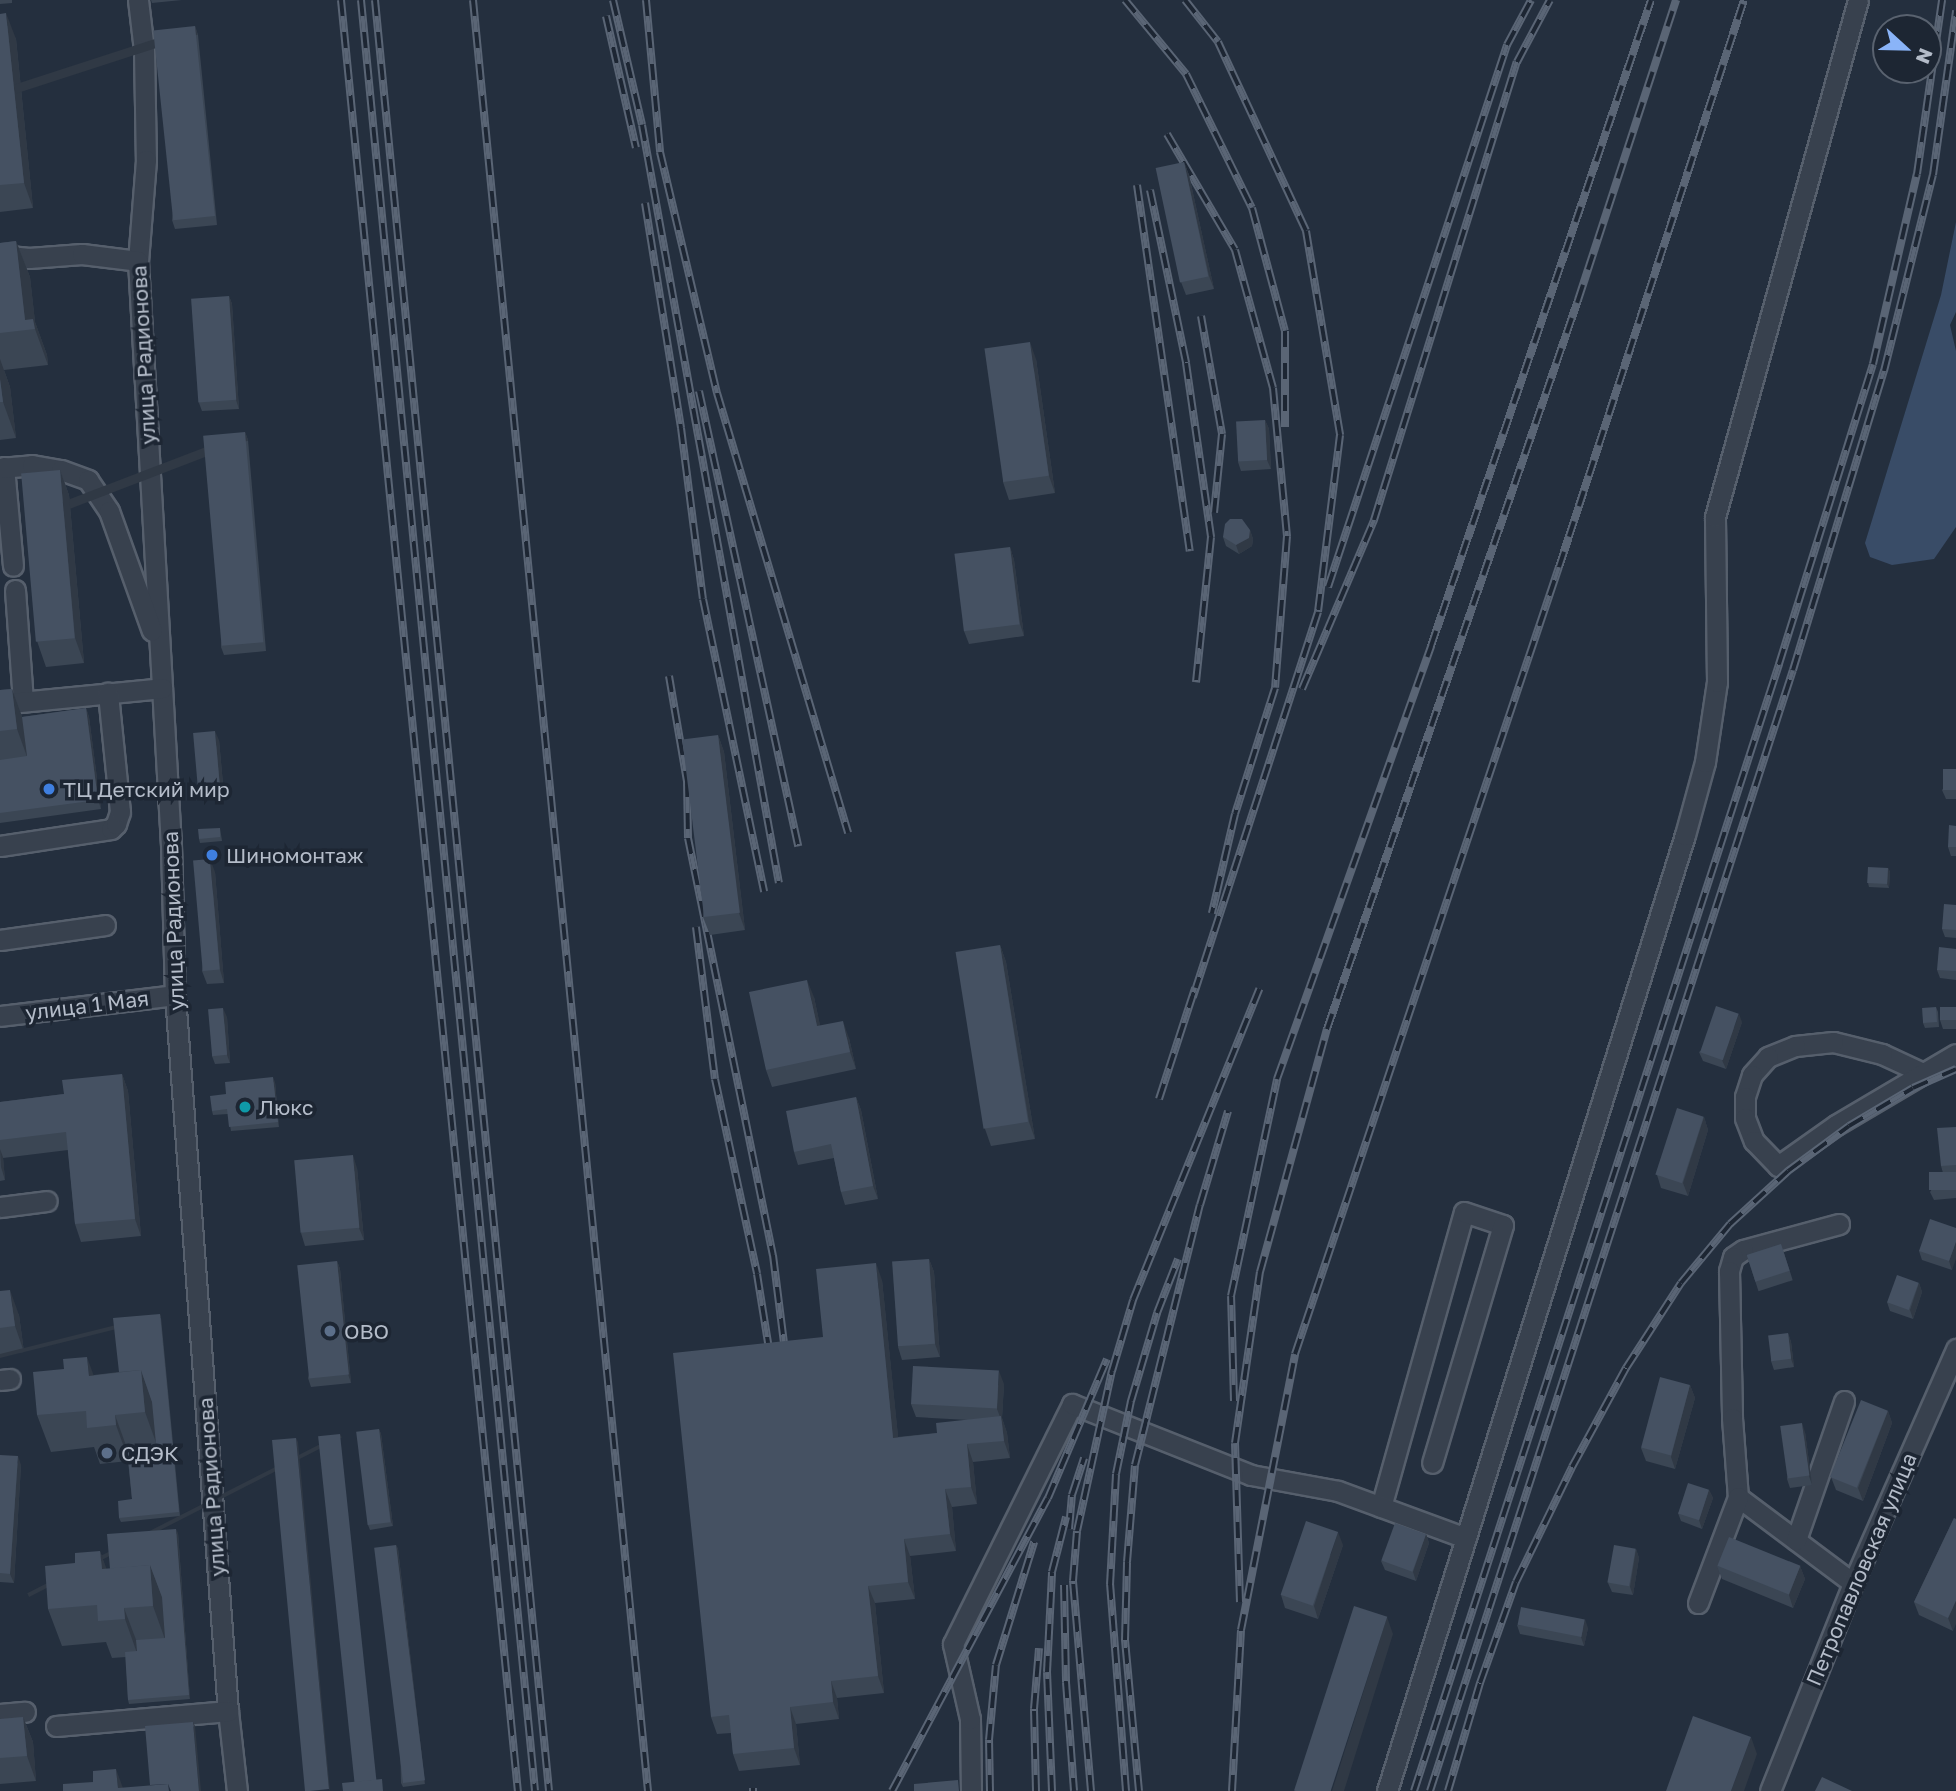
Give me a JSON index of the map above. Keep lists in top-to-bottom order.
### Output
{
  "streets": {
    "street": ["улица Радионова", "улица 1 Мая", "Петропавловская улица"]
  },
  "crossings": [
    ["улица Радионова", "улица 1 Мая"]
  ],
  "places": [
    "ТЦ Детский мир",
    "Шиномонтаж",
    "Люкс",
    "OBO",
    "СДЭК"
  ],
  "north": "right"
}
